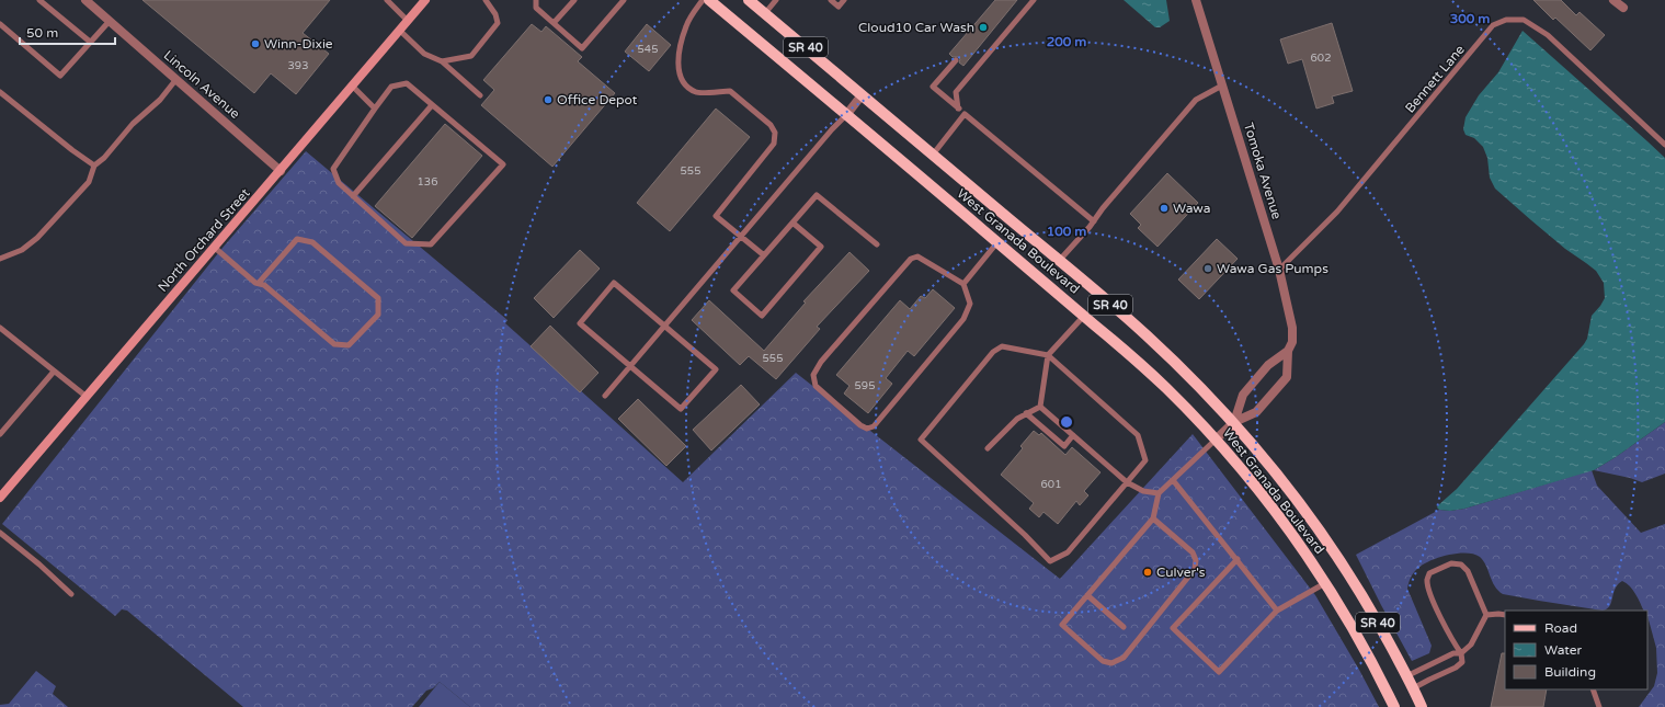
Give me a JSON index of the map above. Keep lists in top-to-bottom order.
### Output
{
  "streets": {
    "main road": ["SR 40", "West Granada Boulevard"],
    "street": ["Lincoln Avenue", "Tomoka Avenue", "North Orchard Street"],
    "lane": ["Bennett Lane"]
  },
  "crossings": [
    ["Bennett Lane", "Tomoka Avenue"],
    ["Lincoln Avenue", "North Orchard Street"],
    ["Tomoka Avenue", "West Granada Boulevard"]
  ],
  "places": [
    "Cloud10 Car Wash",
    "Winn-Dixie",
    "Office Depot",
    "Wawa",
    "Wawa Gas Pumps",
    "Culver's"
  ],
  "house_numbers": [
    "545",
    "602",
    "393",
    "555",
    "136",
    "555",
    "595",
    "601"
  ],
  "legend": ["Road", "Water", "Building"],
  "scale_bar": "50 m",
  "rings": ["300 m", "200 m", "100 m"]
}
